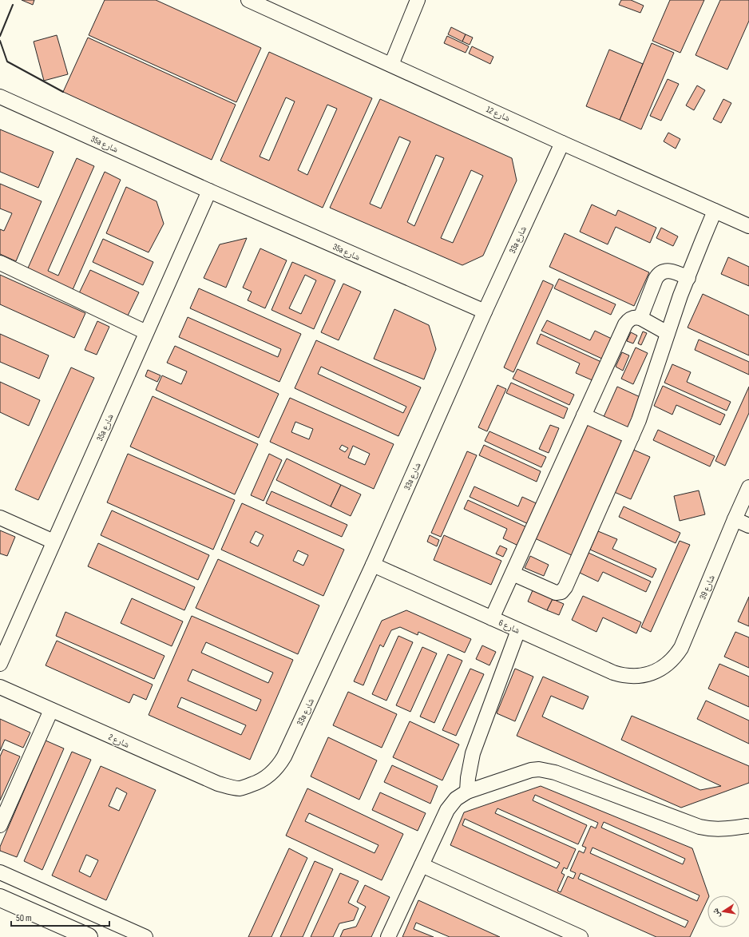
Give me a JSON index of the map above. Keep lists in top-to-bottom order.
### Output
{
  "streets": {
    "street": [
      "شارع 12",
      "35a شارع",
      "33a شارع",
      "شارع 39",
      "شارع 6",
      "شارع 2"
    ]
  },
  "crossings": [
    ["شارع 12", "33a شارع"],
    ["35a شارع", "33a شارع"],
    ["33a شارع", "شارع 6"],
    ["33a شارع", "شارع 2"],
    ["شارع 39", "شارع 6"]
  ],
  "scale_bar": "50 m",
  "north": "left"
}
